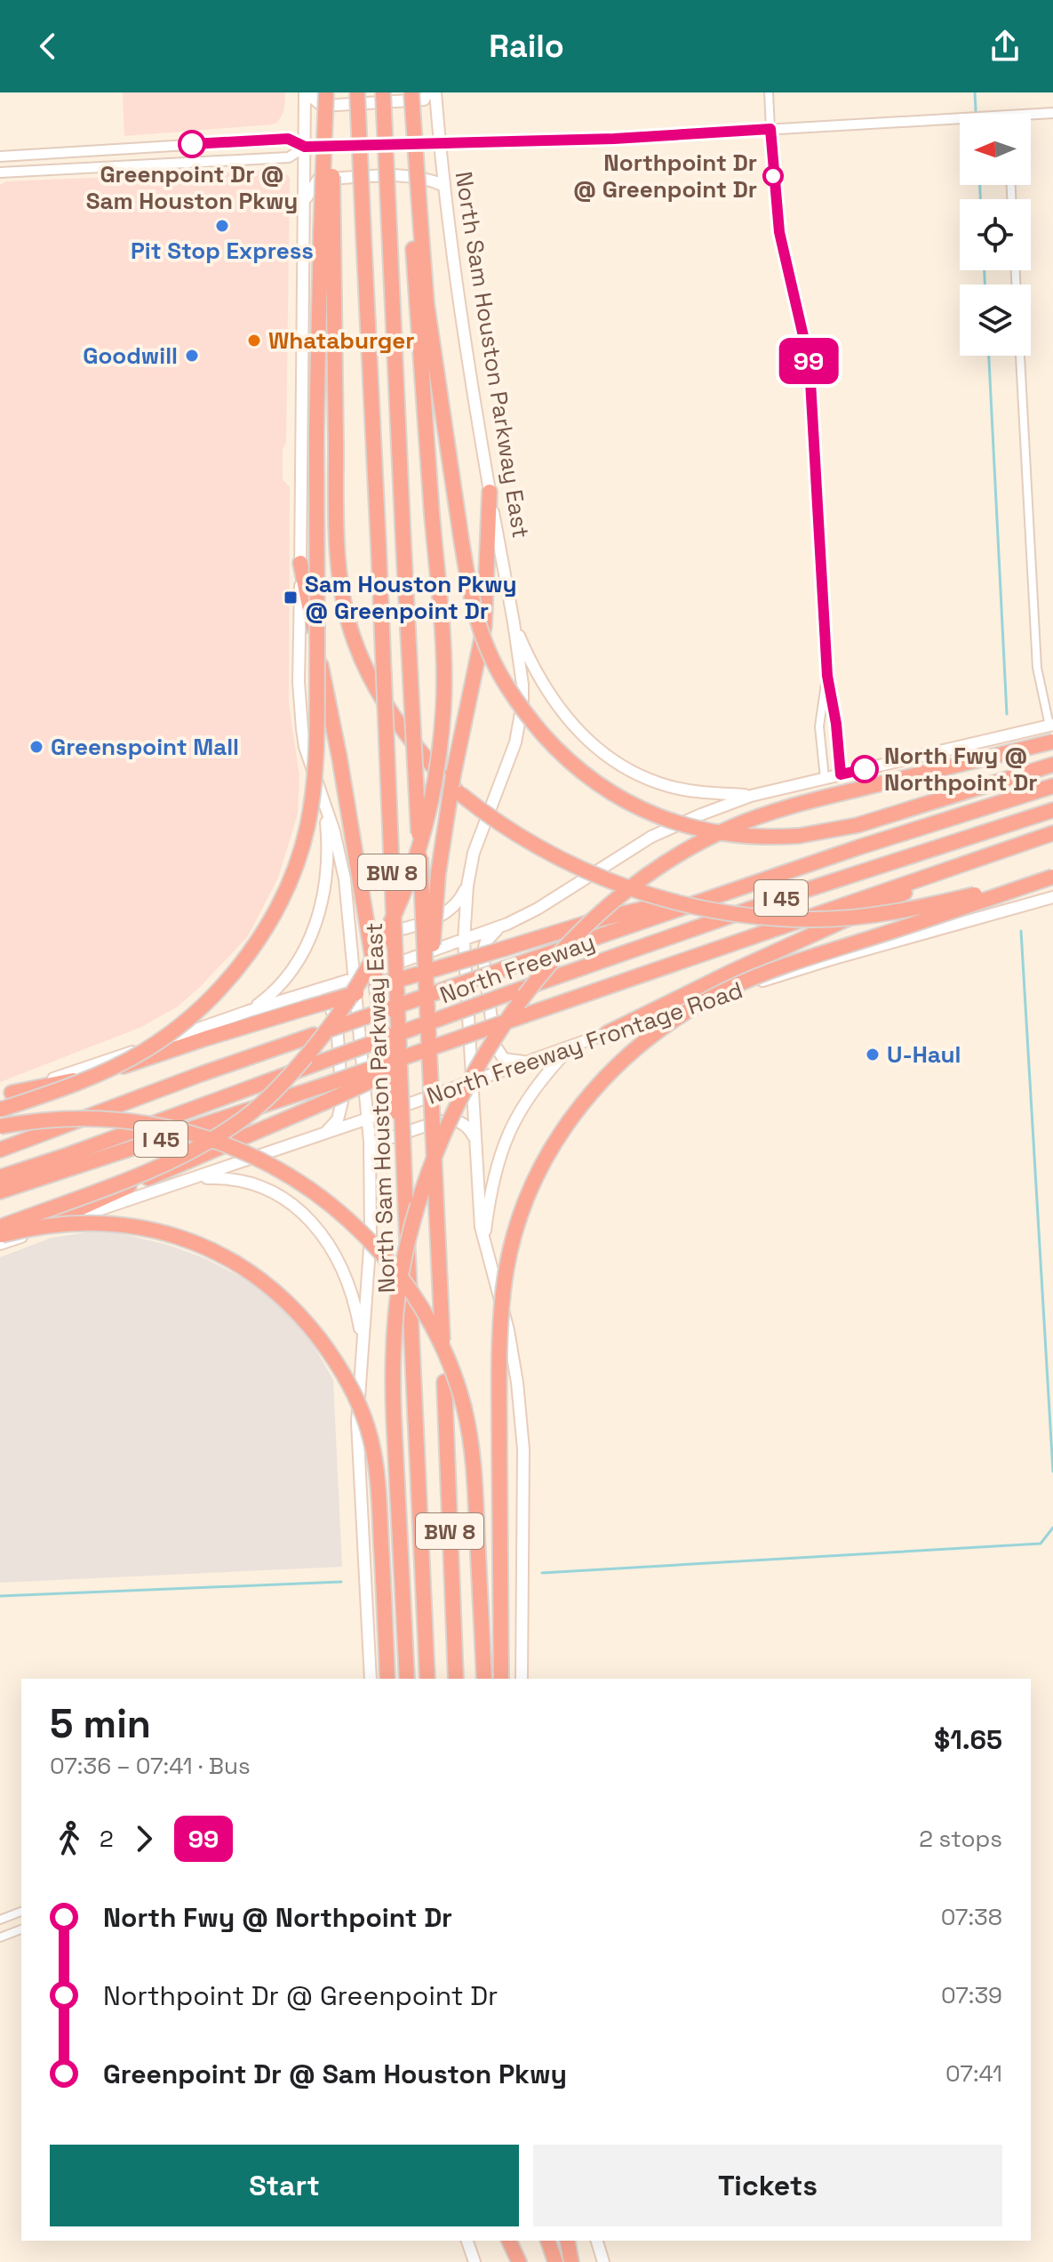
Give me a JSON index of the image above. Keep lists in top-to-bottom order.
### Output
{
  "streets": {
    "highway": [
      "North Sam Houston Parkway East",
      "BW 8",
      "I 45",
      "North Freeway"
    ],
    "main road": ["North Freeway Frontage Road"]
  },
  "crossings": [
    ["North Sam Houston Parkway East", "North Freeway Frontage Road"]
  ],
  "places": {
    "other": [
      "Greenpoint Dr @ Sam Houston Pkwy",
      "Northpoint Dr @ Greenpoint Dr",
      "Pit Stop Express",
      "Whataburger",
      "Goodwill",
      "Greenspoint Mall",
      "North Fwy @ Northpoint Dr",
      "U-Haul"
    ],
    "transit": ["Sam Houston Pkwy @ Greenpoint Dr"]
  },
  "lines": ["bus line 99"],
  "north": "left",
  "page": {
    "header": "Railo",
    "on_map": "99",
    "heading": ["5 min", "07:36 – 07:41 · Bus", "$1.65"],
    "legs": ["2", "99", "2 stops"],
    "list": [
      {
        "name": "North Fwy @ Northpoint Dr",
        "value": "07:38"
      },
      {
        "name": "Northpoint Dr @ Greenpoint Dr",
        "value": "07:39"
      },
      {
        "name": "Greenpoint Dr @ Sam Houston Pkwy",
        "value": "07:41"
      }
    ],
    "buttons": ["Start", "Tickets"]
  }
}
